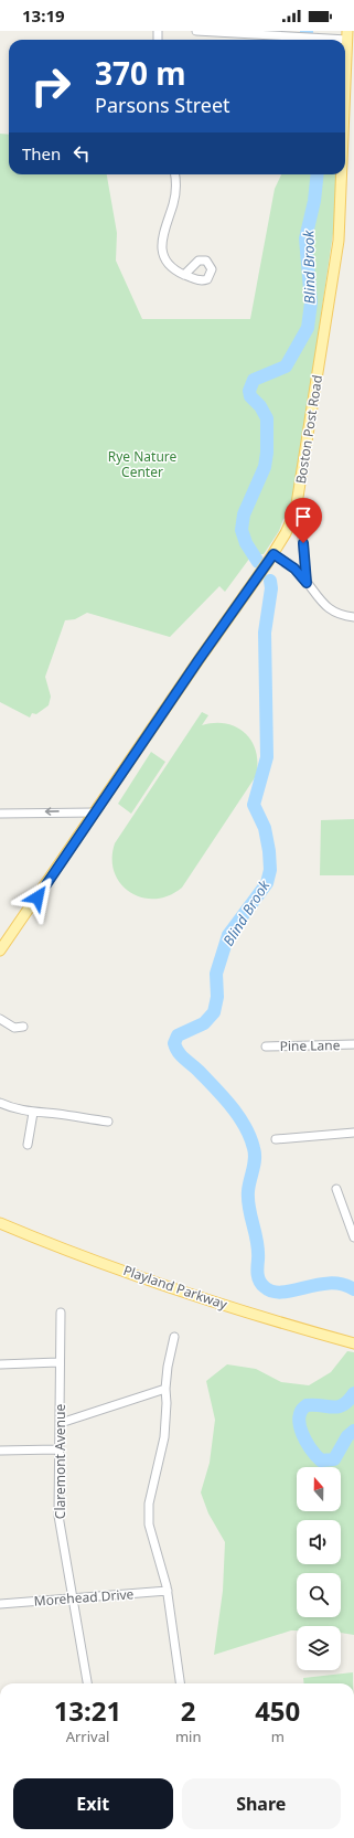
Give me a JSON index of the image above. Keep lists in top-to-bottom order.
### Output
{
  "streets": {
    "main road": ["Boston Post Road", "Playland Parkway"],
    "street": ["Pine Lane", "Claremont Avenue", "Morehead Drive"]
  },
  "crossings": [
    ["Claremont Avenue", "Morehead Drive"]
  ],
  "water": ["Blind Brook"],
  "parks": ["Rye Nature Center"],
  "north": "top",
  "page": {
    "status": "13:19",
    "turn": ["370 m", "Parsons Street"],
    "then": "Then",
    "eta": [
      "13:21",
      "Arrival",
      "2",
      "min",
      "450",
      "m"
    ],
    "buttons": ["Exit", "Share"]
  }
}
